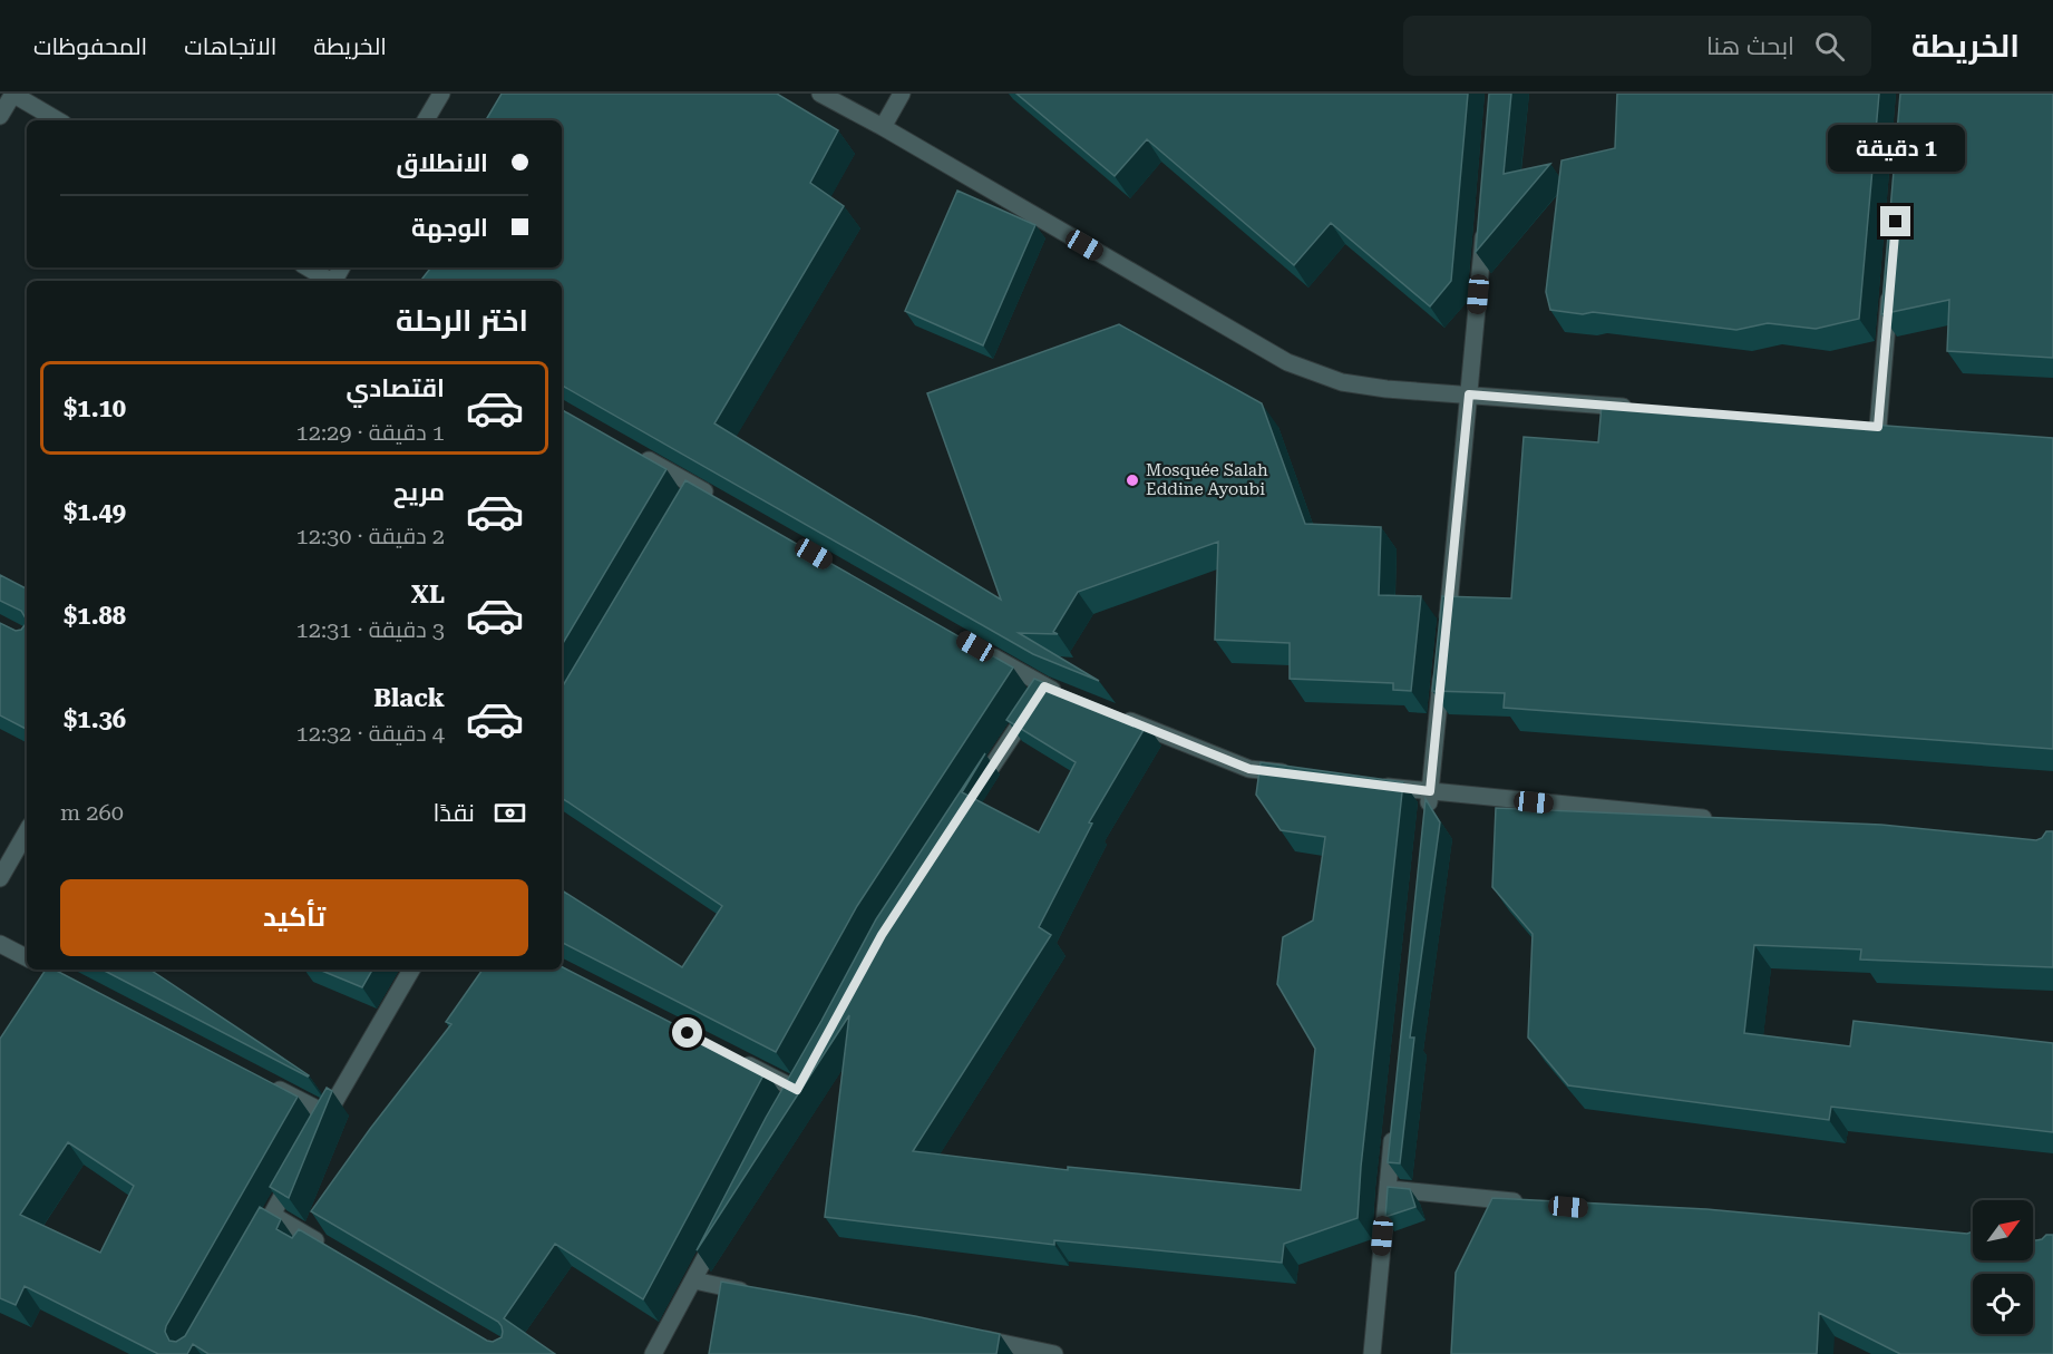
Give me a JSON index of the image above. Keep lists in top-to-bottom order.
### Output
{
  "places": ["Mosquée Salah Eddine Ayoubi"],
  "north": "top right",
  "page": {
    "header": "الخريطة",
    "search": "ابحث هنا",
    "nav": ["الخريطة", "الاتجاهات", "المحفوظات"],
    "banner": ["الانطلاق", "الوجهة"],
    "bubble": "1 دقيقة",
    "heading": "اختر الرحلة",
    "list": [
      {
        "name": "اقتصادي",
        "note": "1 دقيقة · 12:29",
        "value": "$1.10"
      },
      {
        "name": "مريح",
        "note": "2 دقيقة · 12:30",
        "value": "$1.49"
      },
      {
        "name": "XL",
        "note": "3 دقيقة · 12:31",
        "value": "$1.88"
      },
      {
        "name": "Black",
        "note": "4 دقيقة · 12:32",
        "value": "$1.36"
      }
    ],
    "pay": ["نقدًا", "260 m"],
    "buttons": "تأكيد"
  }
}
